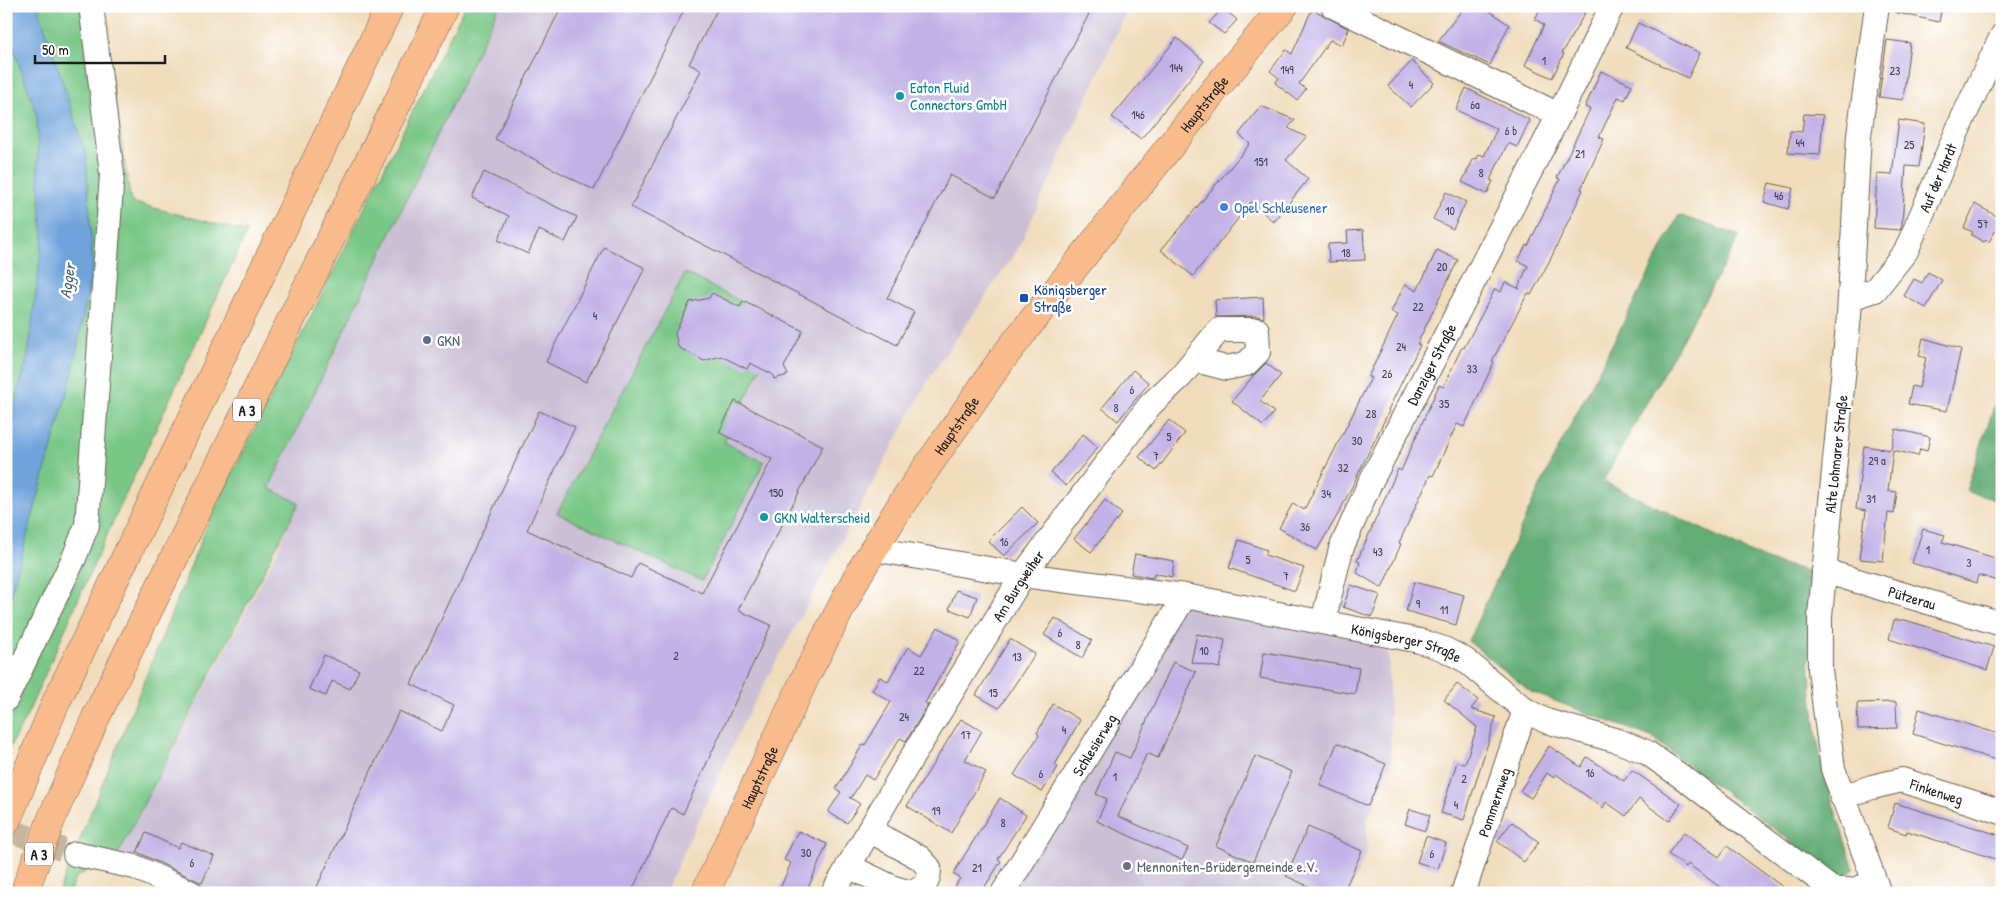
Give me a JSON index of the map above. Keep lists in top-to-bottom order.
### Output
{
  "streets": {
    "main road": ["Hauptstraße", "A 3"],
    "street": [
      "Auf der Hardt",
      "Danziger Straße",
      "Alte Lohmarer Straße",
      "Am Burgweiher",
      "Pützerau",
      "Königsberger Straße",
      "Schlesierweg",
      "Finkenweg",
      "Pommernweg"
    ]
  },
  "crossings": [
    ["Hauptstraße", "Königsberger Straße"],
    ["Auf der Hardt", "Alte Lohmarer Straße"],
    ["Danziger Straße", "Königsberger Straße"],
    ["Alte Lohmarer Straße", "Pützerau"],
    ["Alte Lohmarer Straße", "Königsberger Straße"],
    ["Alte Lohmarer Straße", "Finkenweg"],
    ["Am Burgweiher", "Königsberger Straße"],
    ["Königsberger Straße", "Schlesierweg"],
    ["Königsberger Straße", "Pommernweg"]
  ],
  "water": ["Agger"],
  "places": {
    "other": [
      "Eaton Fluid Connectors GmbH",
      "Opel Schleusener",
      "GKN",
      "GKN Walterscheid",
      "Mennoniten-Brüdergemeinde e.V."
    ],
    "transit": ["Königsberger Straße"]
  },
  "house_numbers": [
    "1",
    "144",
    "149",
    "23",
    "4",
    "6a",
    "146",
    "6 b",
    "44",
    "25",
    "21",
    "151",
    "8",
    "46",
    "10",
    "57",
    "18",
    "20",
    "22",
    "4",
    "24",
    "33",
    "26",
    "6",
    "35",
    "8",
    "28",
    "5",
    "30",
    "7",
    "29 a",
    "32",
    "150",
    "34",
    "31",
    "36",
    "16",
    "1",
    "43",
    "5",
    "3",
    "7",
    "9",
    "11",
    "6",
    "8",
    "10",
    "2",
    "13",
    "22",
    "15",
    "24",
    "4",
    "17",
    "16",
    "6",
    "1",
    "2",
    "4",
    "19",
    "8",
    "30",
    "6",
    "6",
    "21"
  ],
  "scale_bar": "50 m"
}
